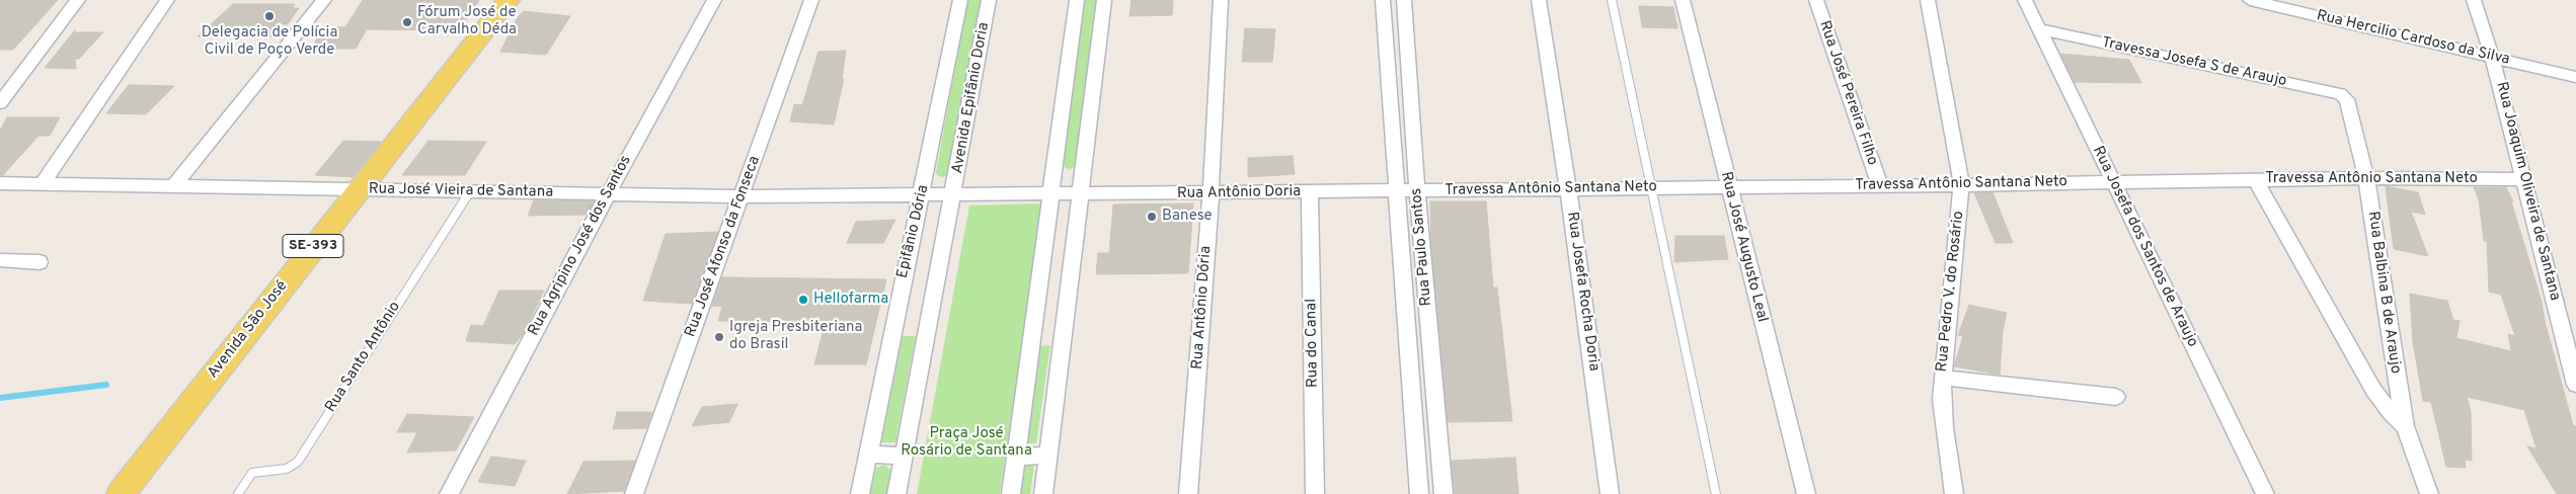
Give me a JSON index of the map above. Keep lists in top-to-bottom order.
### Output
{
  "streets": {
    "main road": ["SE-393", "Avenida São José"],
    "street": [
      "Rua Hercilio Cardoso da Silva",
      "Travessa Josefa S de Araujo",
      "Rua José Pereira Filho",
      "Avenida Epifânio Doria",
      "Travessa Antônio Santana Neto",
      "Rua José Vieira de Santana",
      "Rua Joaquim Oliveira de Santana",
      "Rua Antônio Doria",
      "Epifânio Dória",
      "Rua Agripino José dos Santos",
      "Rua José Afonso da Fonseca",
      "Rua Paulo Santos",
      "Rua José Augusto Leal",
      "Rua Josefa dos Santos de Araujo",
      "Rua Josefa Rocha Doria",
      "Rua Pedro V. do Rosário",
      "Rua Balbina B de Araujo",
      "Rua Antônio Dória",
      "Rua do Canal"
    ],
    "lane": ["Rua Santo Antônio"]
  },
  "crossings": [
    ["Rua Hercilio Cardoso da Silva", "Rua Joaquim Oliveira de Santana"],
    ["Travessa Josefa S de Araujo", "Rua Josefa dos Santos de Araujo"],
    ["Travessa Josefa S de Araujo", "Rua Balbina B de Araujo"],
    ["Rua José Pereira Filho", "Travessa Antônio Santana Neto"],
    ["Avenida Epifânio Doria", "Epifânio Dória"],
    ["Travessa Antônio Santana Neto", "Rua Joaquim Oliveira de Santana"],
    ["Travessa Antônio Santana Neto", "Rua Antônio Doria"],
    ["Travessa Antônio Santana Neto", "Rua Paulo Santos"],
    ["Travessa Antônio Santana Neto", "Rua José Augusto Leal"],
    ["Travessa Antônio Santana Neto", "Rua Josefa dos Santos de Araujo"],
    ["Travessa Antônio Santana Neto", "Rua Josefa Rocha Doria"],
    ["Travessa Antônio Santana Neto", "Rua Pedro V. do Rosário"],
    ["Travessa Antônio Santana Neto", "Rua Balbina B de Araujo"],
    ["Rua José Vieira de Santana", "Epifânio Dória"],
    ["Rua José Vieira de Santana", "Rua Agripino José dos Santos"],
    ["Rua José Vieira de Santana", "Rua José Afonso da Fonseca"],
    ["Rua José Vieira de Santana", "Avenida São José"],
    ["Rua José Vieira de Santana", "Rua Santo Antônio"],
    ["Rua Antônio Doria", "Rua Paulo Santos"],
    ["Rua Antônio Doria", "Rua Antônio Dória"],
    ["Rua Antônio Doria", "Rua do Canal"]
  ],
  "parks": ["Praça José Rosário de Santana"],
  "places": [
    "Delegacia de Polícia Civil de Poço Verde",
    "Fórum José de Carvalho Déda",
    "Banese",
    "Hellofarma",
    "Igreja Presbiteriana do Brasil"
  ]
}
